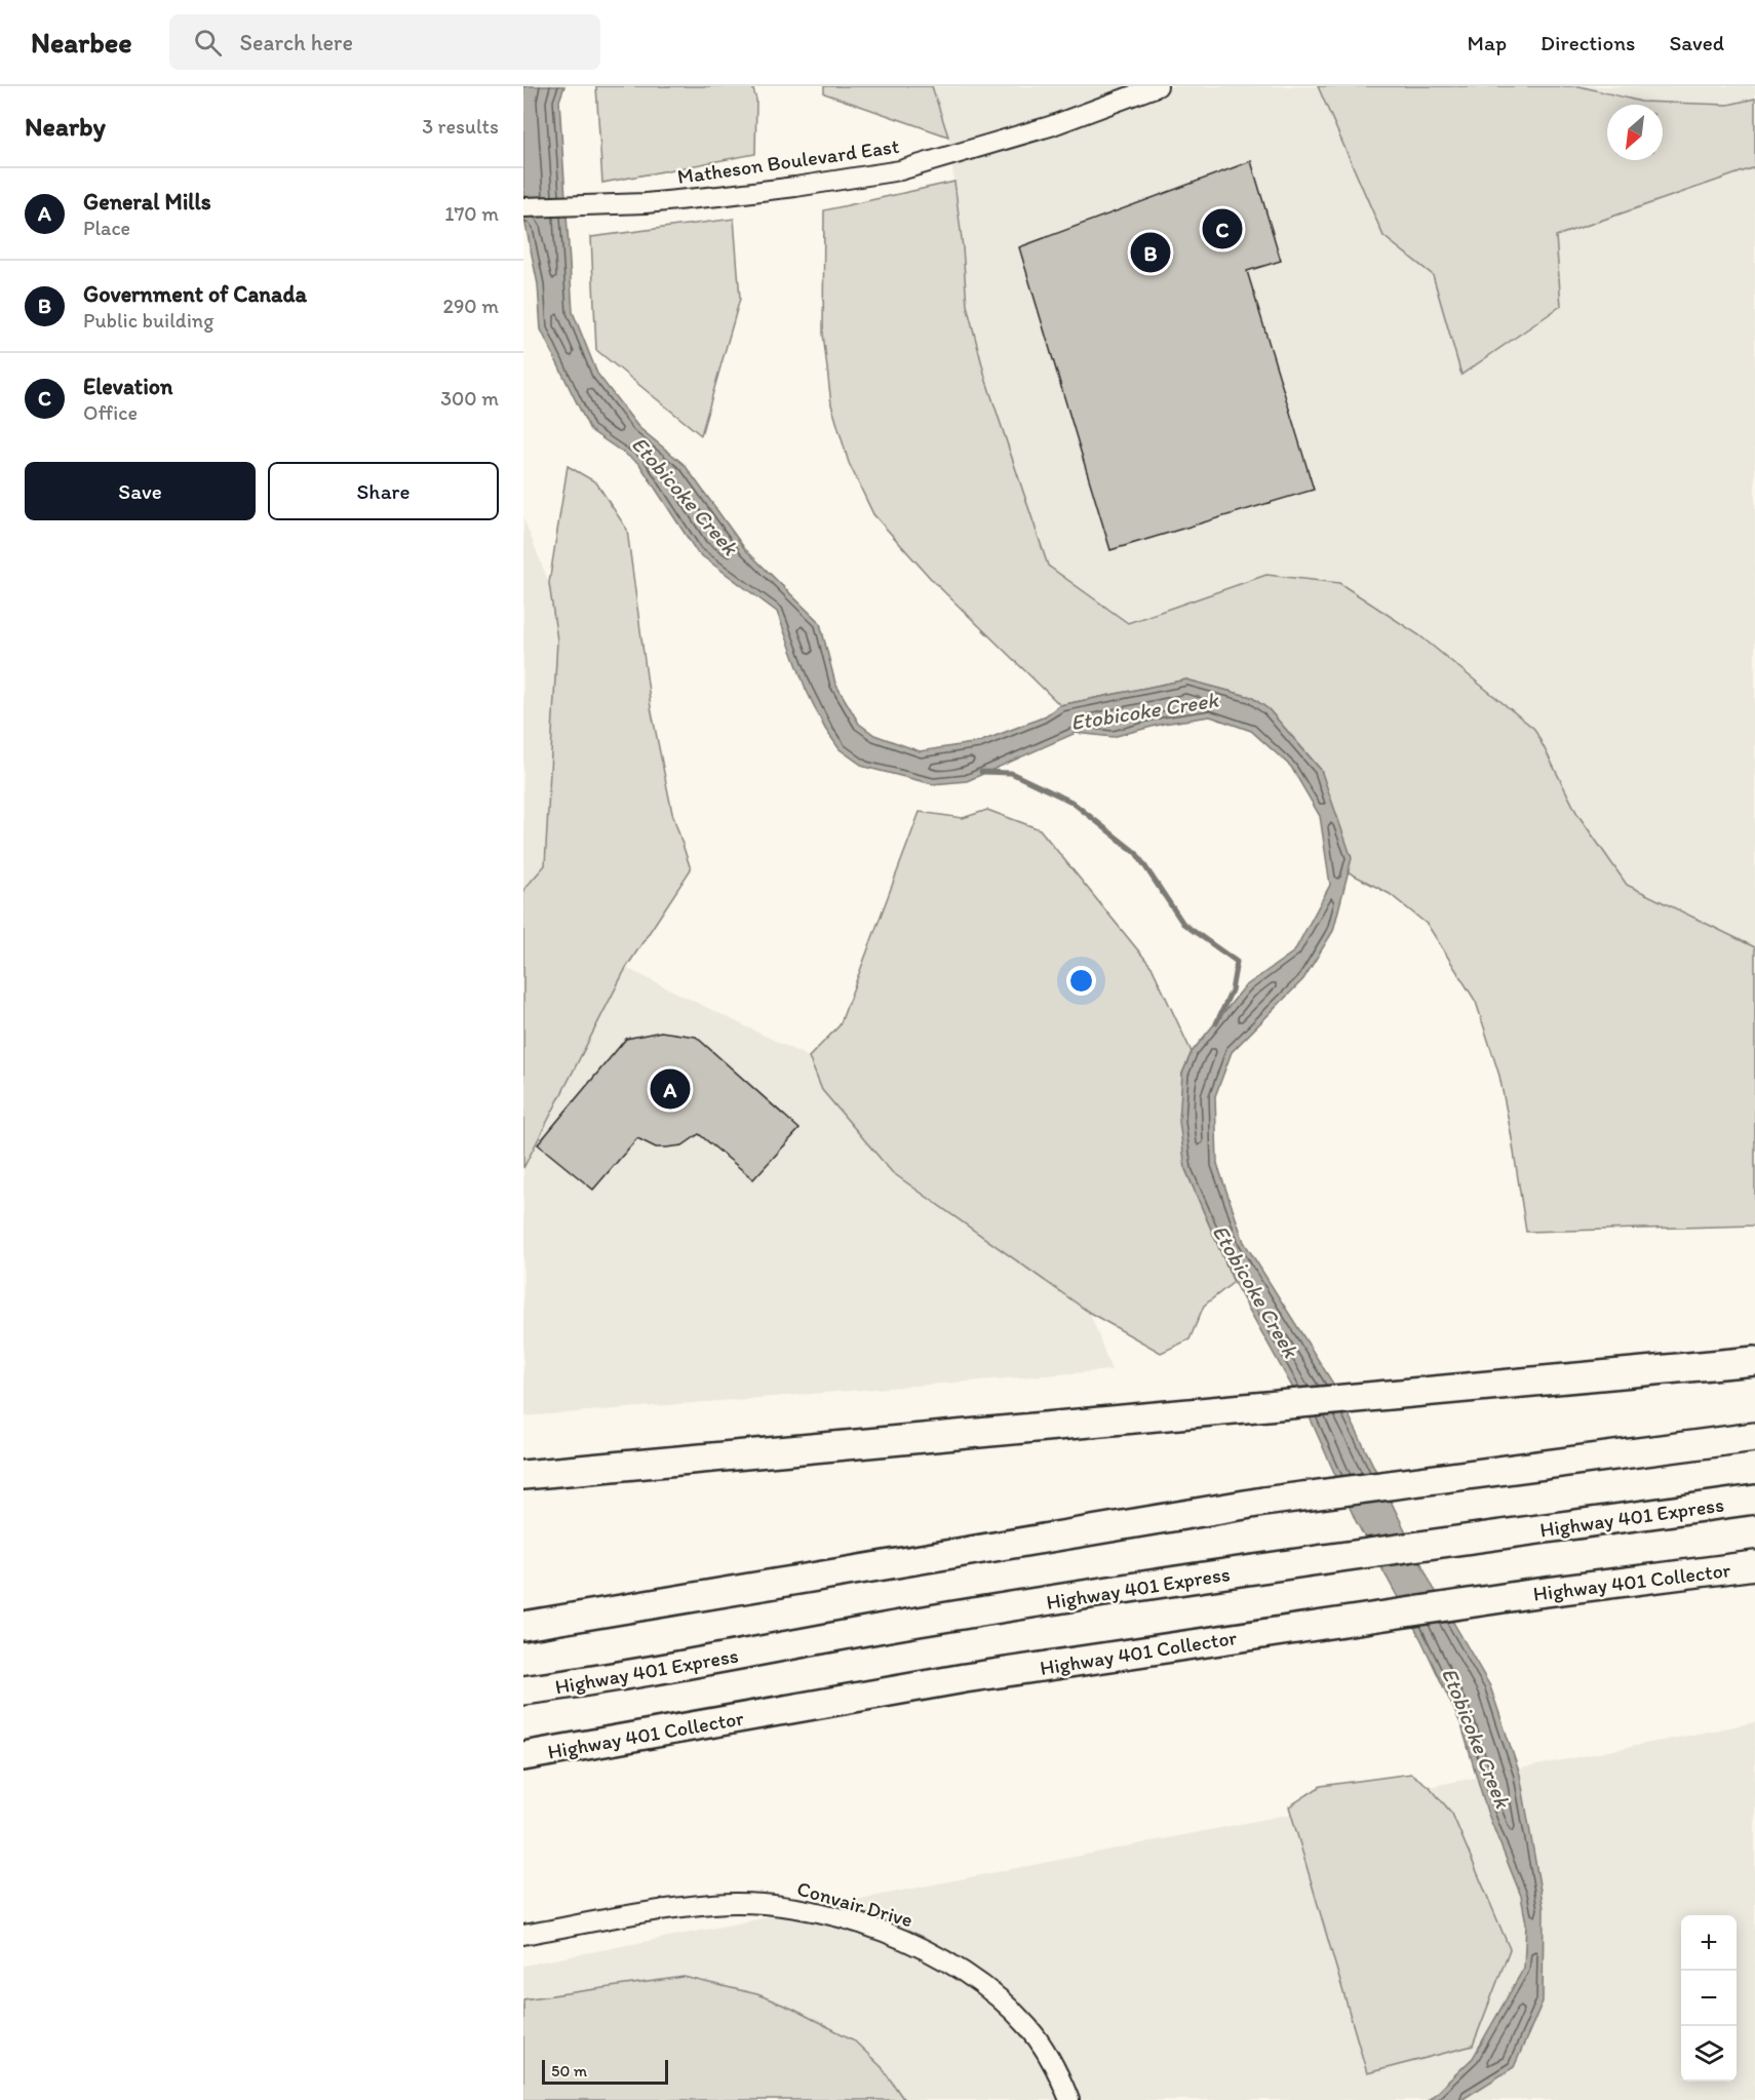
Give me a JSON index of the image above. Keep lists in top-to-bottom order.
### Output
{
  "streets": {
    "highway": ["Highway 401 Express", "Highway 401 Collector"],
    "street": ["Matheson Boulevard East", "Convair Drive"]
  },
  "water": ["Etobicoke Creek"],
  "scale_bar": "50 m",
  "north": "bottom left",
  "page": {
    "header": "Nearbee",
    "search": "Search here",
    "nav": ["Map", "Directions", "Saved"],
    "heading": ["Nearby", "3 results"],
    "list": [
      {
        "mark": "A",
        "name": "General Mills",
        "note": "Place",
        "value": "170 m"
      },
      {
        "mark": "B",
        "name": "Government of Canada",
        "note": "Public building",
        "value": "290 m"
      },
      {
        "mark": "C",
        "name": "Elevation",
        "note": "Office",
        "value": "300 m"
      }
    ],
    "pins": ["C", "B", "A"],
    "buttons": ["Save", "Share"],
    "map_buttons": ["+", "−"],
    "scale": "50 m"
  }
}
